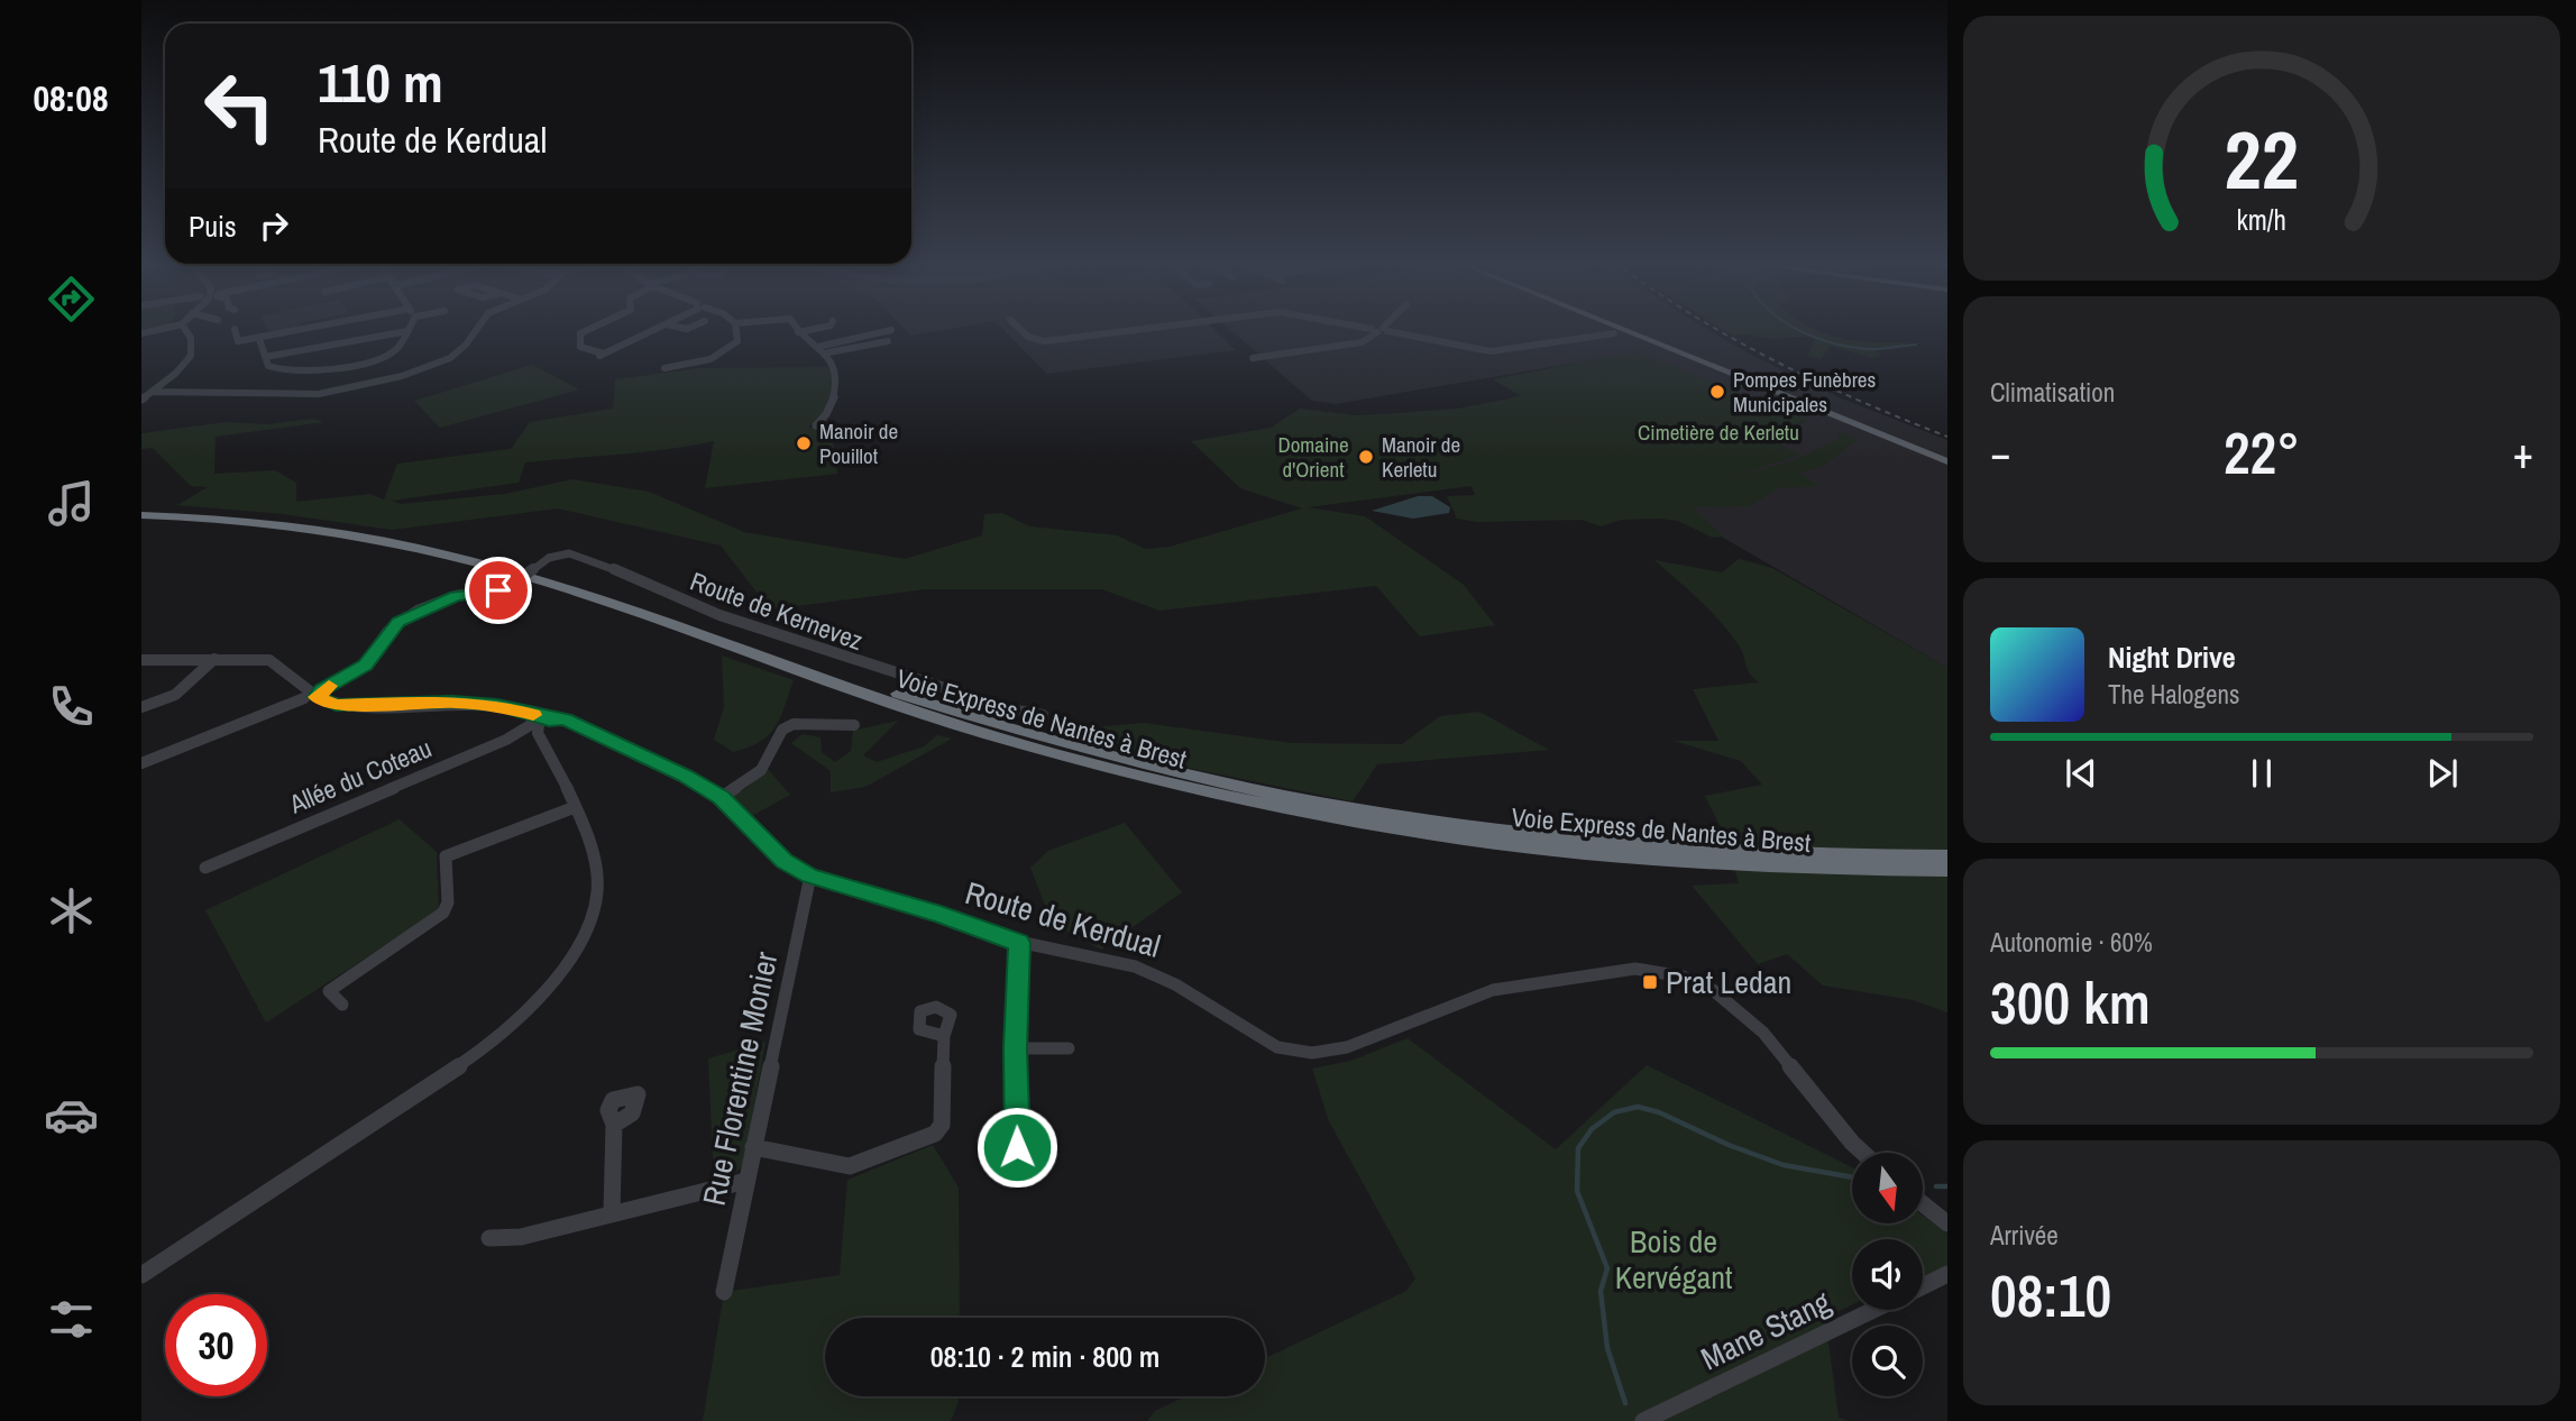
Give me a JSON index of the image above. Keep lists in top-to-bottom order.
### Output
{
  "streets": {
    "highway": ["Voie Express de Nantes à Brest"],
    "street": [
      "Route de Kernevez",
      "Allée du Coteau",
      "Route de Kerdual",
      "Rue Florentine Monier",
      "Mane Stang"
    ]
  },
  "crossings": [
    ["Route de Kernevez", "Route de Kerdual"],
    ["Allée du Coteau", "Route de Kerdual"],
    ["Route de Kerdual", "Rue Florentine Monier"]
  ],
  "parks": ["Cimetière de Kerletu", "Domaine d'Orient", "Bois de Kervégant"],
  "places": {
    "other": ["Pompes Funèbres Municipales", "Manoir de Pouillot", "Manoir de Kerletu"],
    "transit": ["Prat Ledan"]
  },
  "north": "bottom",
  "page": {
    "tabs": "08:08",
    "turn": ["110 m", "Route de Kerdual"],
    "then": "Puis",
    "tile": [
      "Climatisation",
      ["Autonomie · 60%", "300 km"],
      ["Arrivée", "08:10"]
    ],
    "heat": ["−", "22°", "+"],
    "song": ["Night Drive", "The Halogens"],
    "limit": "30",
    "trip": "08:10 · 2 min · 800 m",
    "gauge": ["22", "km/h"]
  }
}
